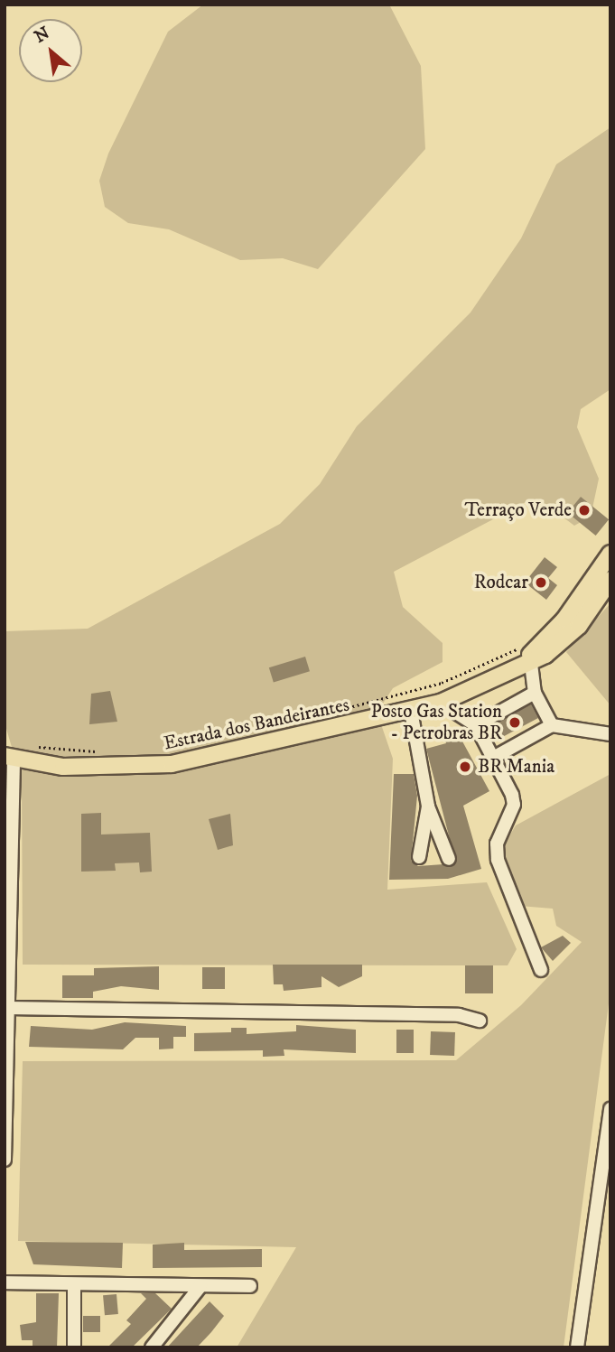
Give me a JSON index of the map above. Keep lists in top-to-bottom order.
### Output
{
  "streets": {
    "main road": ["Estrada dos Bandeirantes"]
  },
  "places": [
    "Terraço Verde",
    "Rodcar",
    "Posto Gas Station - Petrobras BR",
    "BR Mania"
  ],
  "north": "top left"
}
